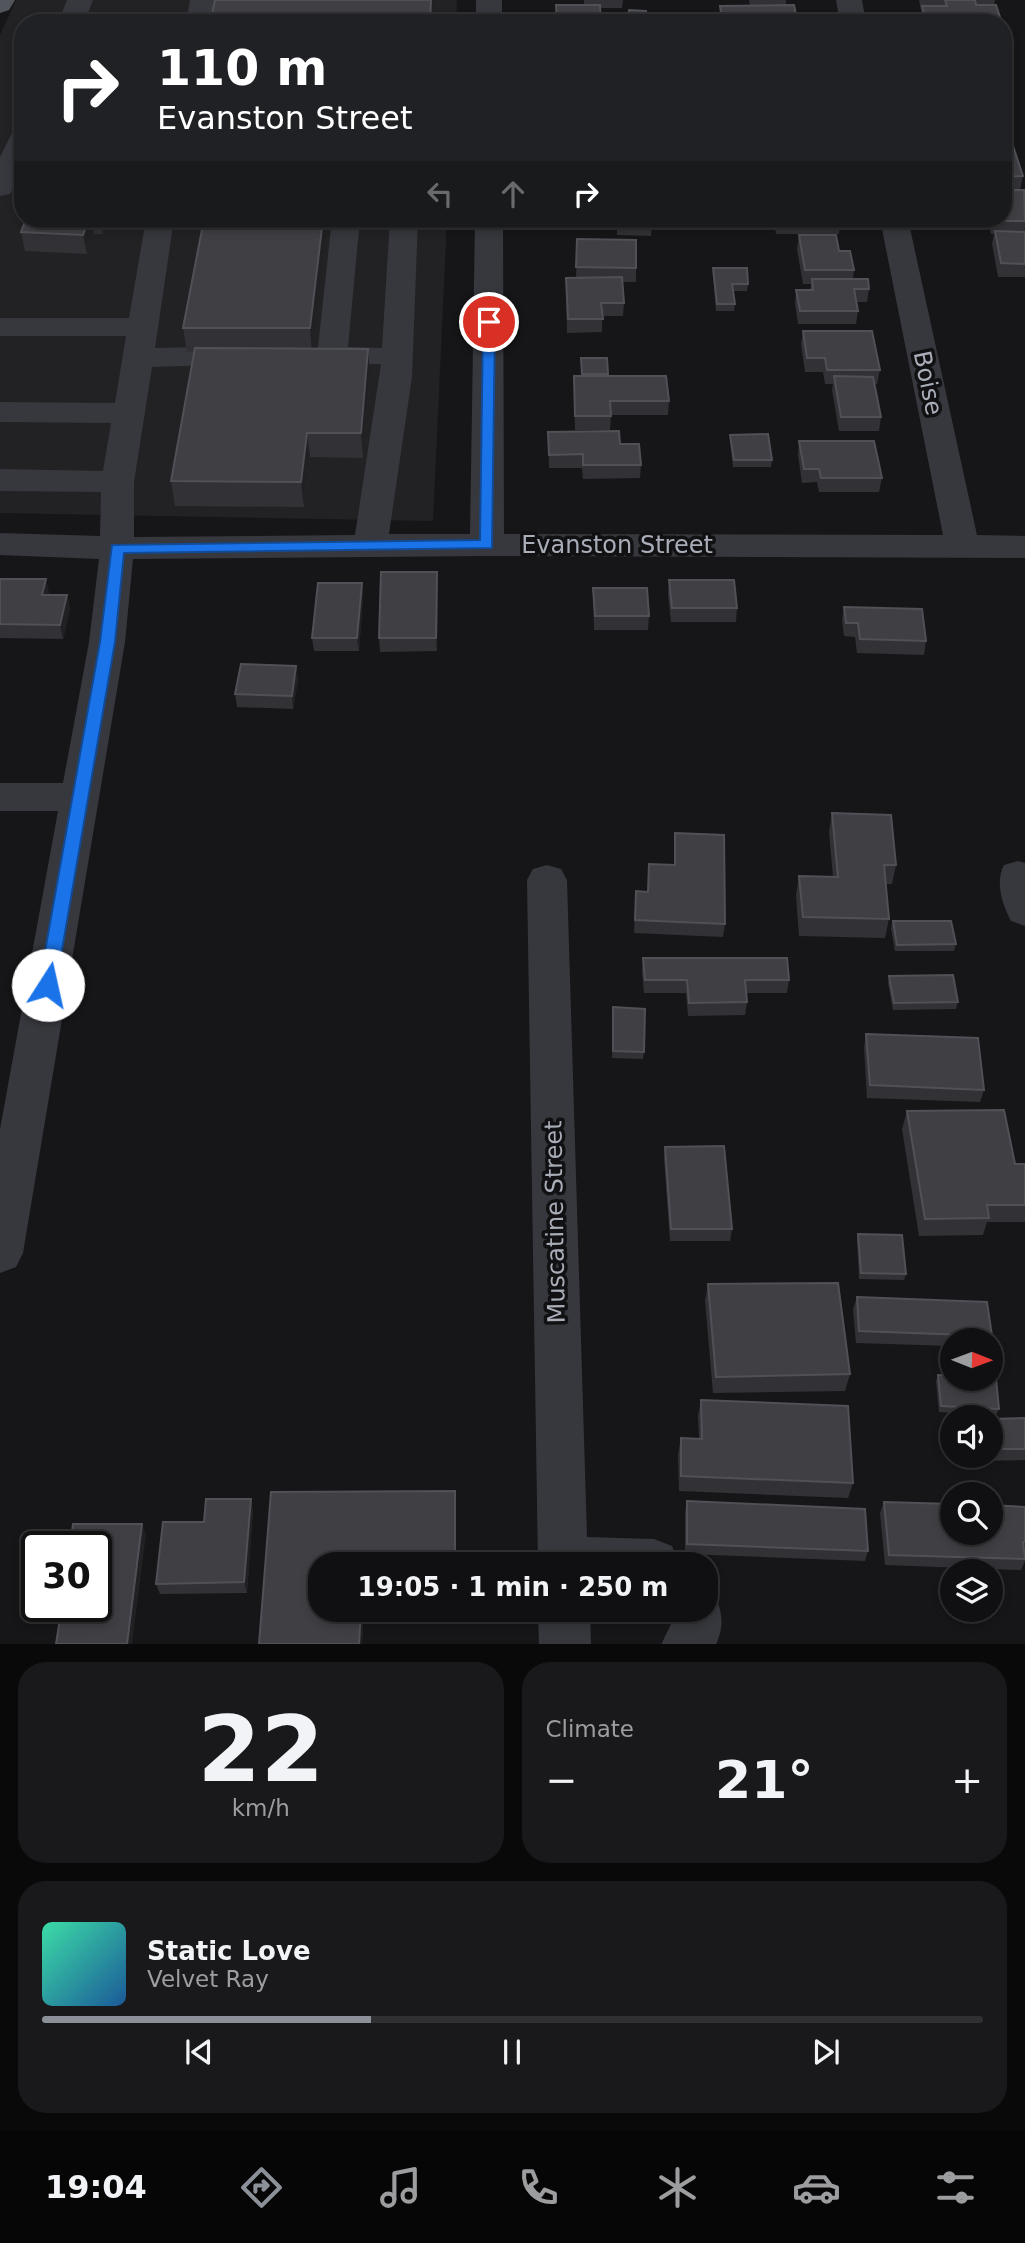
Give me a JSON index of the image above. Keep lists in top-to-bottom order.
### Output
{
  "streets": {
    "street": ["Boise", "Evanston Street", "Muscatine Street"]
  },
  "crossings": [
    ["Boise", "Evanston Street"]
  ],
  "north": "right",
  "page": {
    "turn": ["110 m", "Evanston Street"],
    "limit": "30",
    "trip": "19:05 · 1 min · 250 m",
    "tile": [
      ["22", "km/h"],
      "Climate"
    ],
    "heat": ["−", "21°", "+"],
    "song": ["Static Love", "Velvet Ray"],
    "tabs": "19:04"
  }
}
